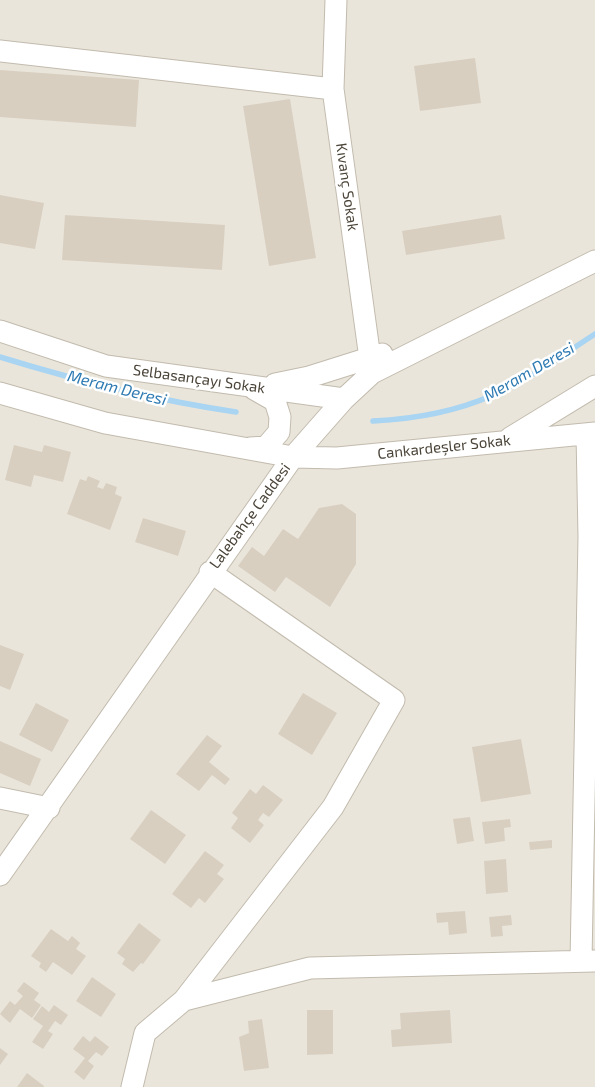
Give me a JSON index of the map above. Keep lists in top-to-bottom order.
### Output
{
  "streets": {
    "street": [
      "Kıvanç Sokak",
      "Selbasançayı Sokak",
      "Cankardeşler Sokak",
      "Lalebahçe Caddesi"
    ]
  },
  "crossings": [
    ["Kıvanç Sokak", "Lalebahçe Caddesi"],
    ["Selbasançayı Sokak", "Lalebahçe Caddesi"],
    ["Cankardeşler Sokak", "Lalebahçe Caddesi"]
  ],
  "water": ["Meram Deresi"]
}
